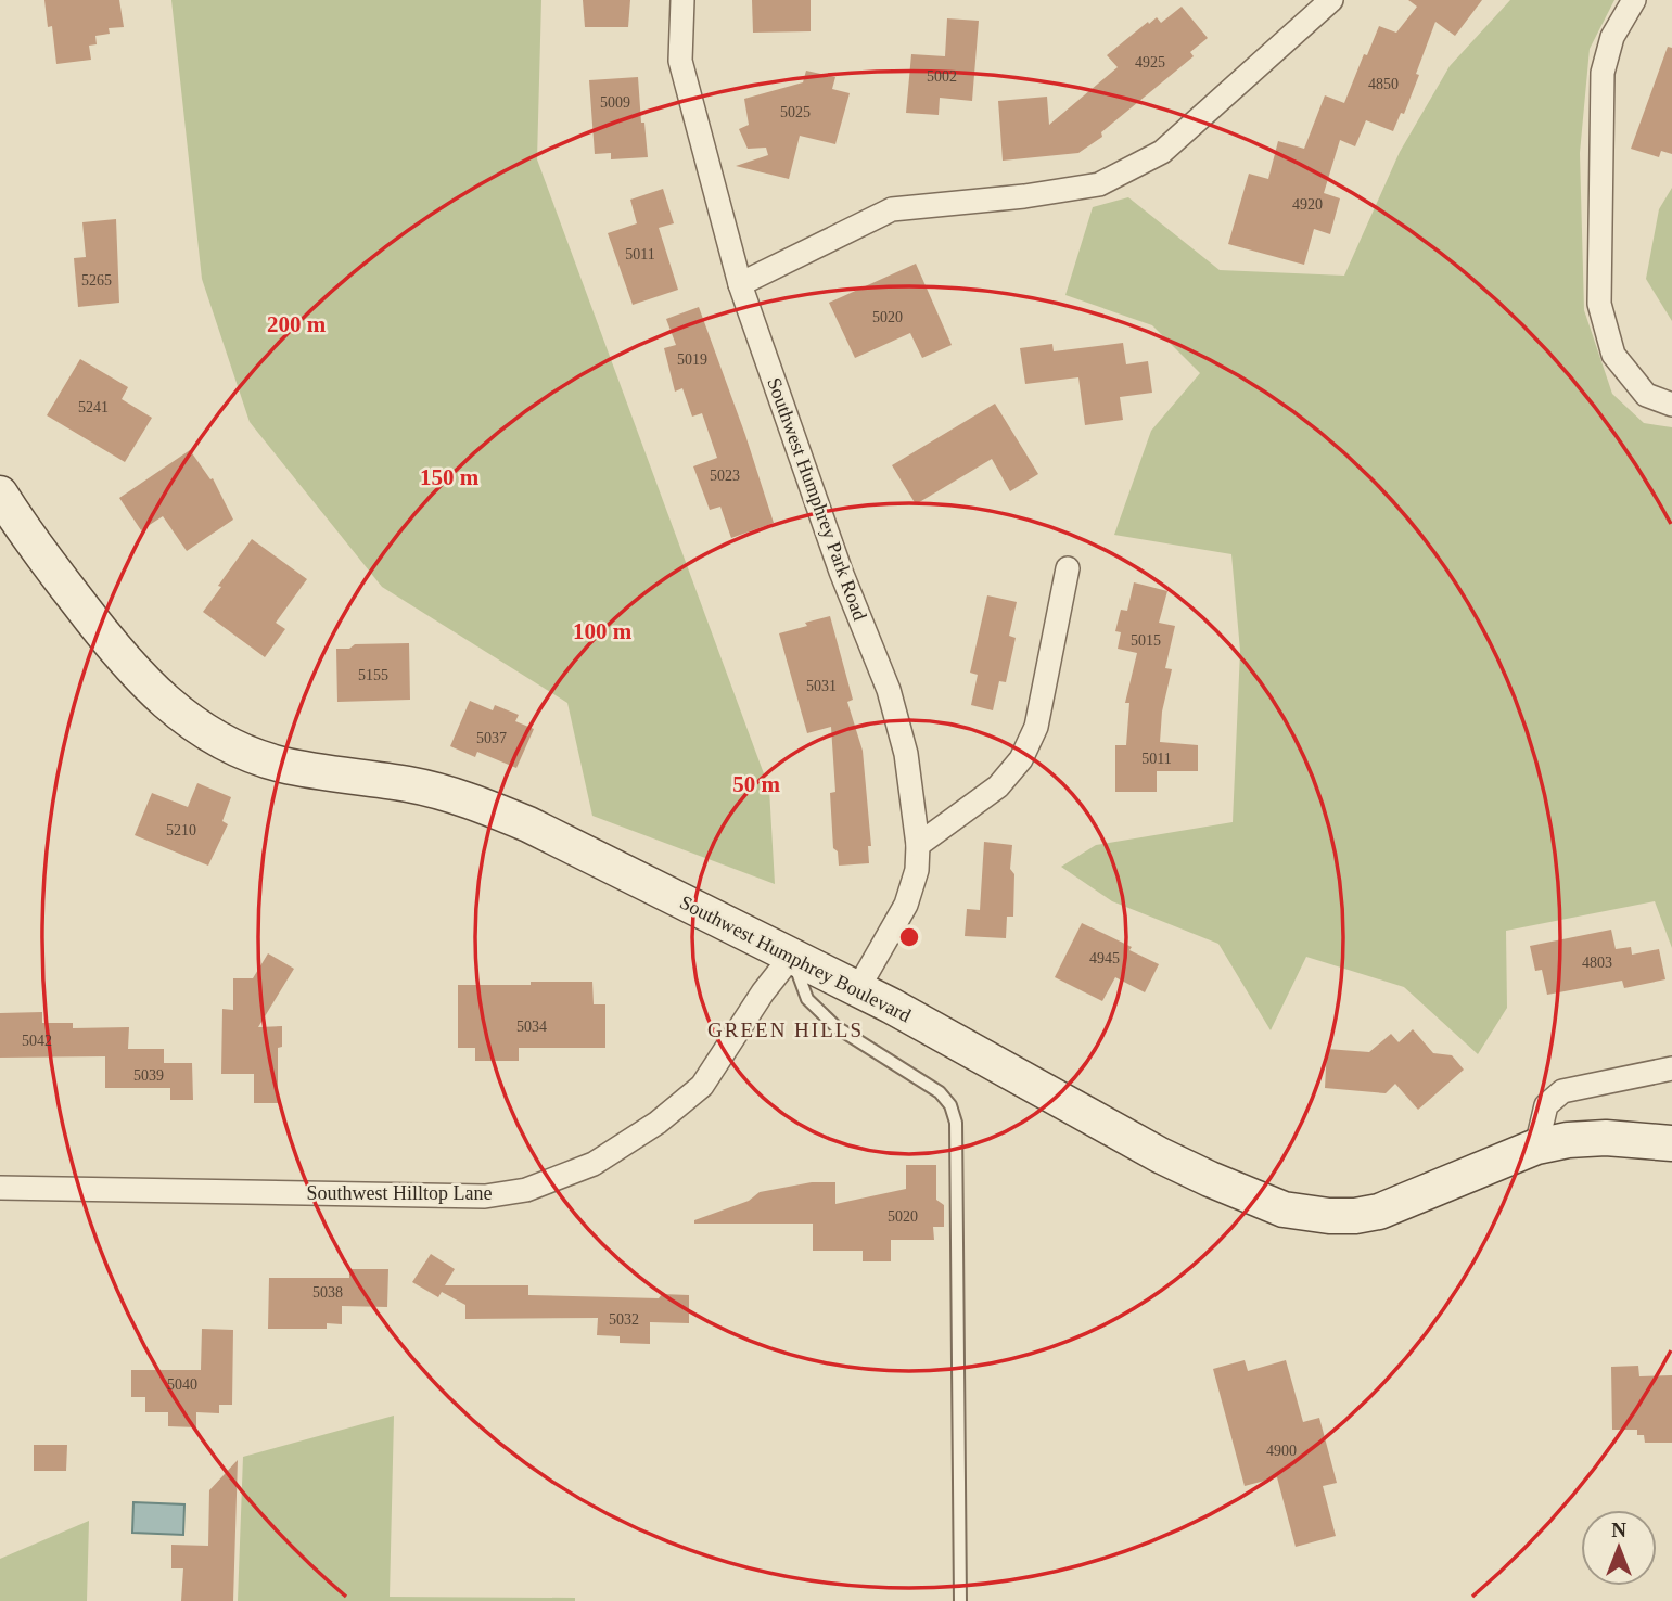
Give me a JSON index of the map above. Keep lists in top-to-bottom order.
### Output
{
  "streets": {
    "main road": ["Southwest Humphrey Boulevard"],
    "street": ["Southwest Humphrey Park Road", "Southwest Hilltop Lane"]
  },
  "crossings": [
    ["Southwest Humphrey Park Road", "Southwest Humphrey Boulevard"],
    ["Southwest Humphrey Boulevard", "Southwest Hilltop Lane"]
  ],
  "districts": ["GREEN HILLS"],
  "house_numbers": [
    "4925",
    "5002",
    "4850",
    "5009",
    "5025",
    "4920",
    "5011",
    "5265",
    "5020",
    "5019",
    "5241",
    "5023",
    "5015",
    "5155",
    "5031",
    "5037",
    "5011",
    "5210",
    "4945",
    "4803",
    "5034",
    "5042",
    "5039",
    "5020",
    "5038",
    "5032",
    "5040",
    "4900"
  ],
  "north": "top",
  "rings": [
    "200 m",
    "150 m",
    "100 m",
    "50 m"
  ]
}
